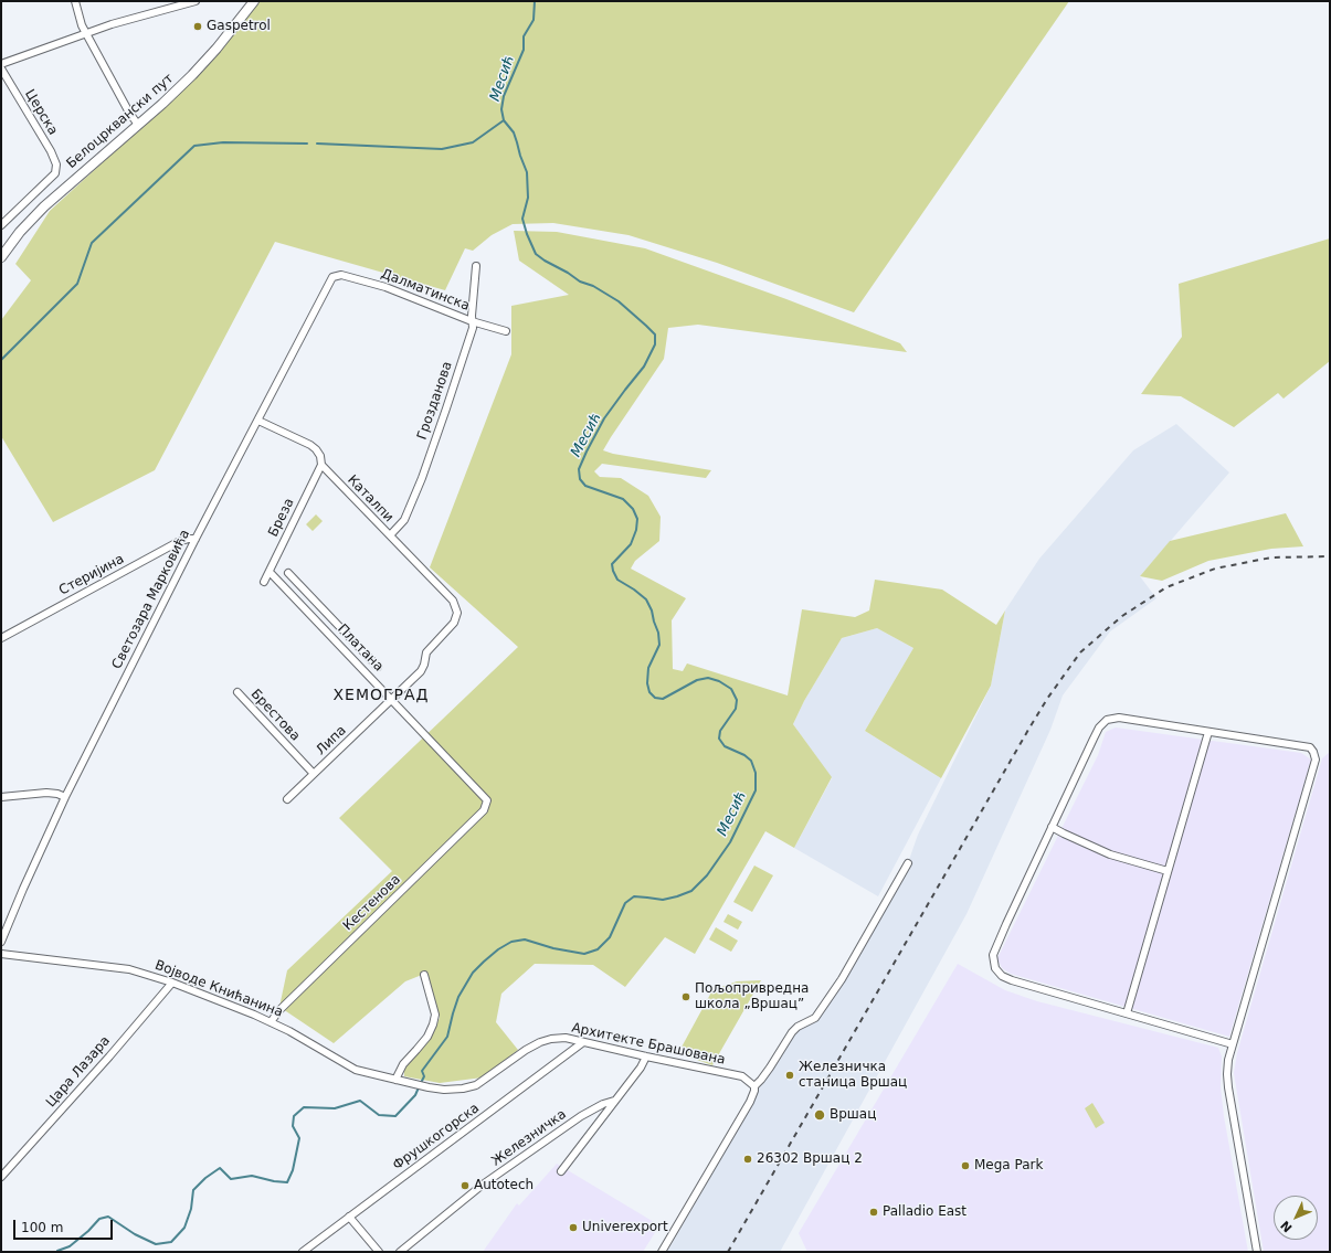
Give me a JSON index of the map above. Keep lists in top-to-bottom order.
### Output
{
  "streets": {
    "main road": ["Белоцрквански пут"],
    "street": [
      "Церска",
      "Далматинска",
      "Грозданова",
      "Каталпи",
      "Бреза",
      "Стеријина",
      "Светозара Марковића",
      "Платана",
      "Брестова",
      "Липа",
      "Кестенова",
      "Војводе Книћанина",
      "Архитекте Брашована",
      "Цара Лазара",
      "Фрушкогорска",
      "Железничка"
    ]
  },
  "crossings": [
    ["Далматинска", "Грозданова"],
    ["Далматинска", "Светозара Марковића"],
    ["Грозданова", "Каталпи"],
    ["Каталпи", "Бреза"],
    ["Каталпи", "Светозара Марковића"],
    ["Каталпи", "Липа"],
    ["Бреза", "Платана"],
    ["Стеријина", "Светозара Марковића"],
    ["Платана", "Липа"],
    ["Платана", "Кестенова"],
    ["Брестова", "Липа"],
    ["Кестенова", "Војводе Книћанина"],
    ["Војводе Книћанина", "Архитекте Брашована"],
    ["Војводе Книћанина", "Цара Лазара"],
    ["Архитекте Брашована", "Фрушкогорска"]
  ],
  "districts": ["ХЕМОГРАД"],
  "water": ["Месић"],
  "places": [
    "Gaspetrol",
    "Пољопривредна школа „Вршац”",
    "Железничка станица Вршац",
    "Вршац",
    "26302 Вршац 2",
    "Mega Park",
    "Autotech",
    "Palladio East",
    "Univerexport"
  ],
  "scale_bar": "100 m",
  "north": "bottom left"
}
